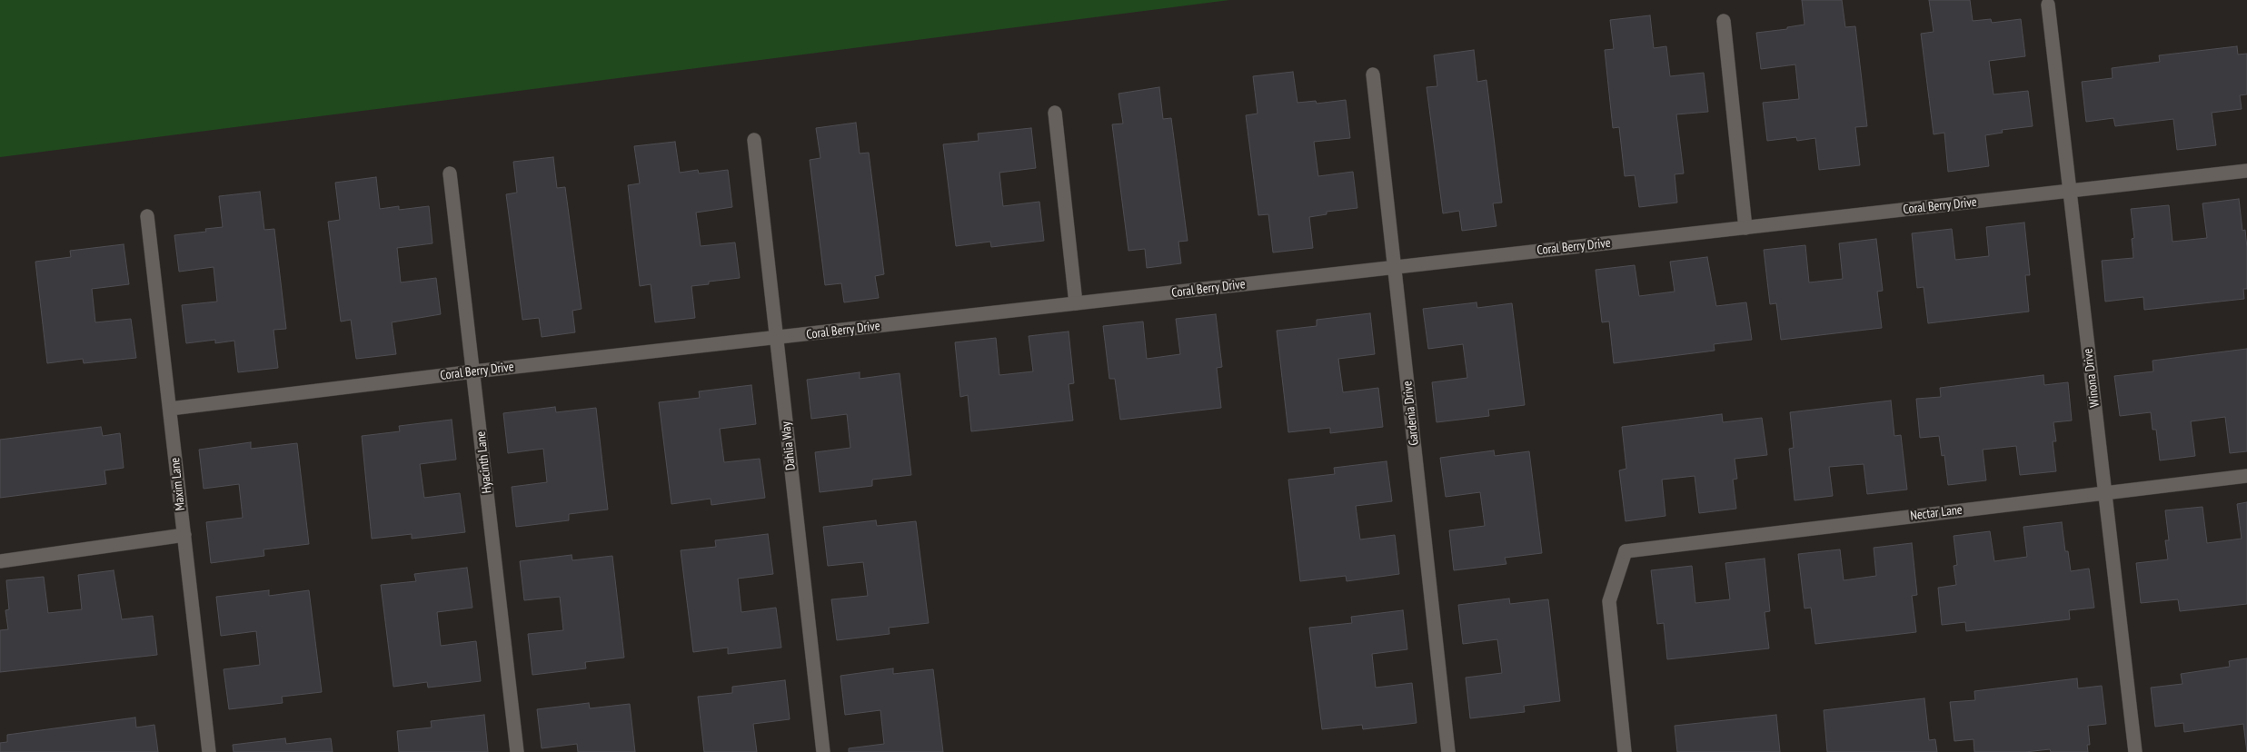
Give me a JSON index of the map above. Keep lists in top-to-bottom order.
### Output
{
  "streets": {
    "street": [
      "Coral Berry Drive",
      "Winona Drive",
      "Gardenia Drive",
      "Dahlia Way",
      "Hyacinth Lane",
      "Maxim Lane",
      "Nectar Lane"
    ]
  },
  "crossings": [
    ["Coral Berry Drive", "Winona Drive"],
    ["Coral Berry Drive", "Gardenia Drive"],
    ["Coral Berry Drive", "Dahlia Way"],
    ["Coral Berry Drive", "Hyacinth Lane"],
    ["Coral Berry Drive", "Maxim Lane"],
    ["Winona Drive", "Nectar Lane"]
  ]
}
